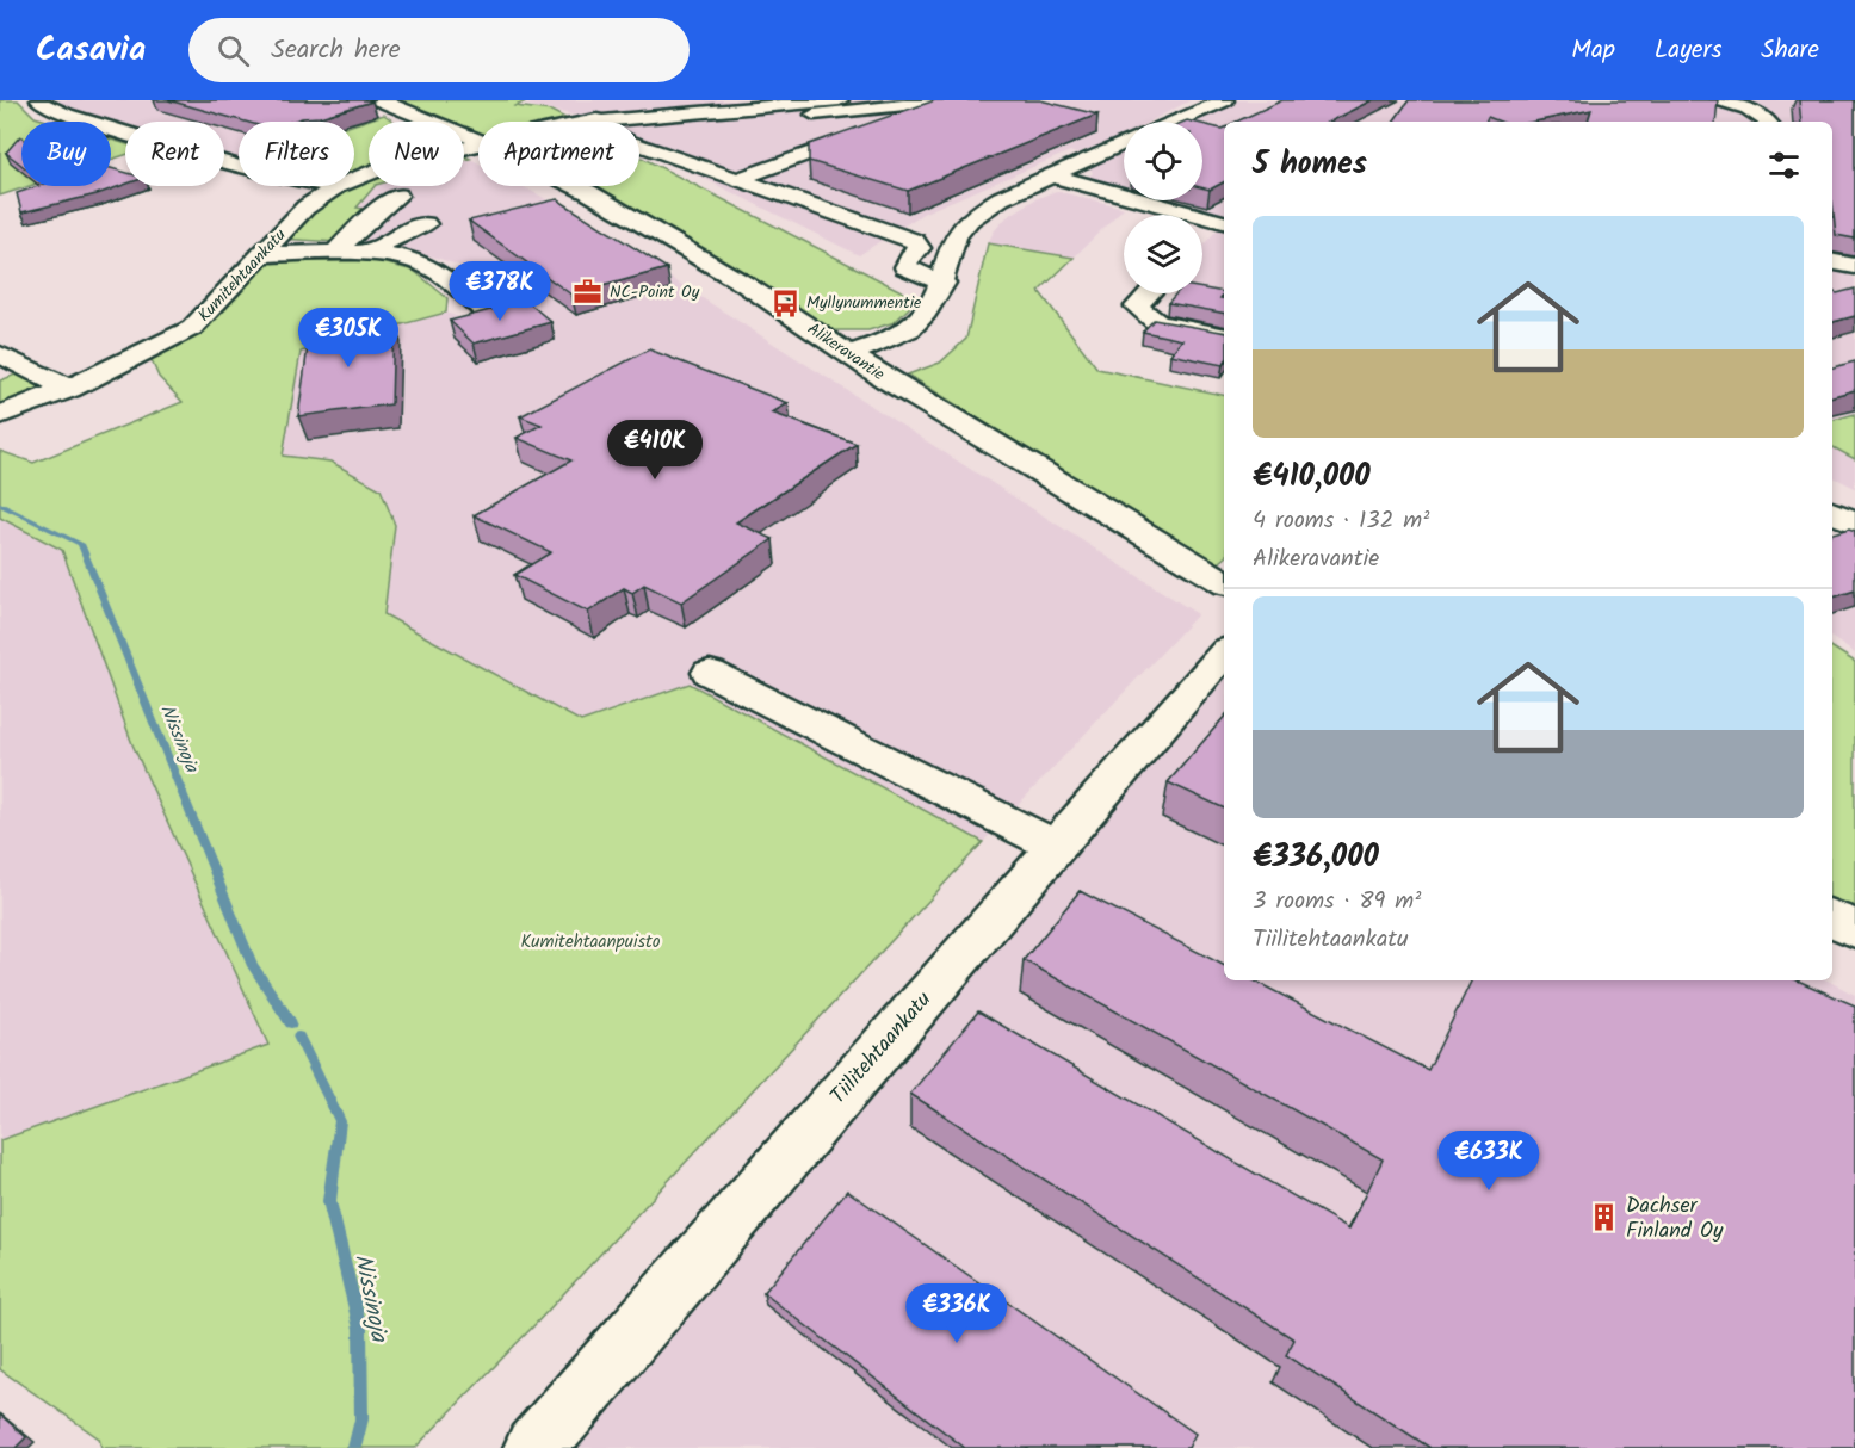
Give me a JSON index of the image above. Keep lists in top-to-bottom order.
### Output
{
  "streets": {
    "street": ["Kumitehtaankatu", "Alikeravantie", "Tiilitehtaankatu"]
  },
  "water": ["Nissinoja"],
  "parks": ["Kumitehtaanpuisto"],
  "places": {
    "office": ["NC-Point Oy"],
    "bus stop": ["Myllynummentie"],
    "building": ["Dachser Finland Oy"]
  },
  "page": {
    "header": "Casavia",
    "search": "Search here",
    "nav": ["Map", "Layers", "Share"],
    "chip": [
      "Buy",
      "Rent",
      "Filters",
      "New",
      "Apartment"
    ],
    "heading": "5 homes",
    "list": [
      {
        "name": "€410,000",
        "note": "4 rooms · 132 m² · Alikeravantie"
      },
      {
        "name": "€336,000",
        "note": "3 rooms · 89 m² · Tiilitehtaankatu"
      }
    ],
    "price": [
      "€378K",
      "€305K",
      "€410K",
      "€633K",
      "€336K"
    ]
  }
}
